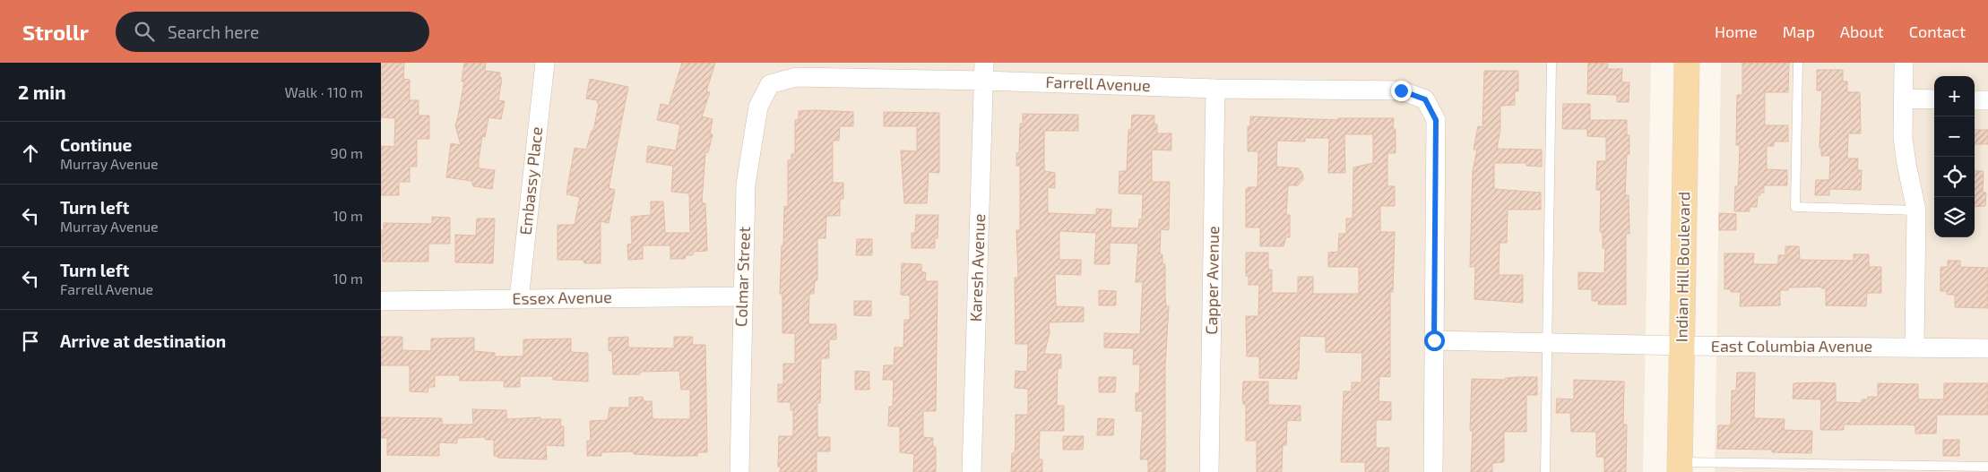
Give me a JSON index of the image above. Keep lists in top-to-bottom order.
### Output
{
  "streets": {
    "main road": ["Indian Hill Boulevard"],
    "street": [
      "Farrell Avenue",
      "Embassy Place",
      "Karesh Avenue",
      "Colmar Street",
      "Capper Avenue",
      "Essex Avenue",
      "East Columbia Avenue"
    ]
  },
  "crossings": [
    ["Farrell Avenue", "Karesh Avenue"],
    ["Farrell Avenue", "Colmar Street"],
    ["Farrell Avenue", "Capper Avenue"],
    ["Farrell Avenue", "East Columbia Avenue"],
    ["Embassy Place", "Essex Avenue"],
    ["Indian Hill Boulevard", "East Columbia Avenue"],
    ["Colmar Street", "Essex Avenue"]
  ],
  "page": {
    "header": "Strollr",
    "search": "Search here",
    "nav": [
      "Home",
      "Map",
      "About",
      "Contact"
    ],
    "heading": ["2 min", "Walk · 110 m"],
    "map_buttons": ["+", "−"],
    "list": [
      ["Continue", "Murray Avenue", "90 m"],
      ["Turn left", "Murray Avenue", "10 m"],
      ["Turn left", "Farrell Avenue", "10 m"],
      "Arrive at destination"
    ]
  }
}
